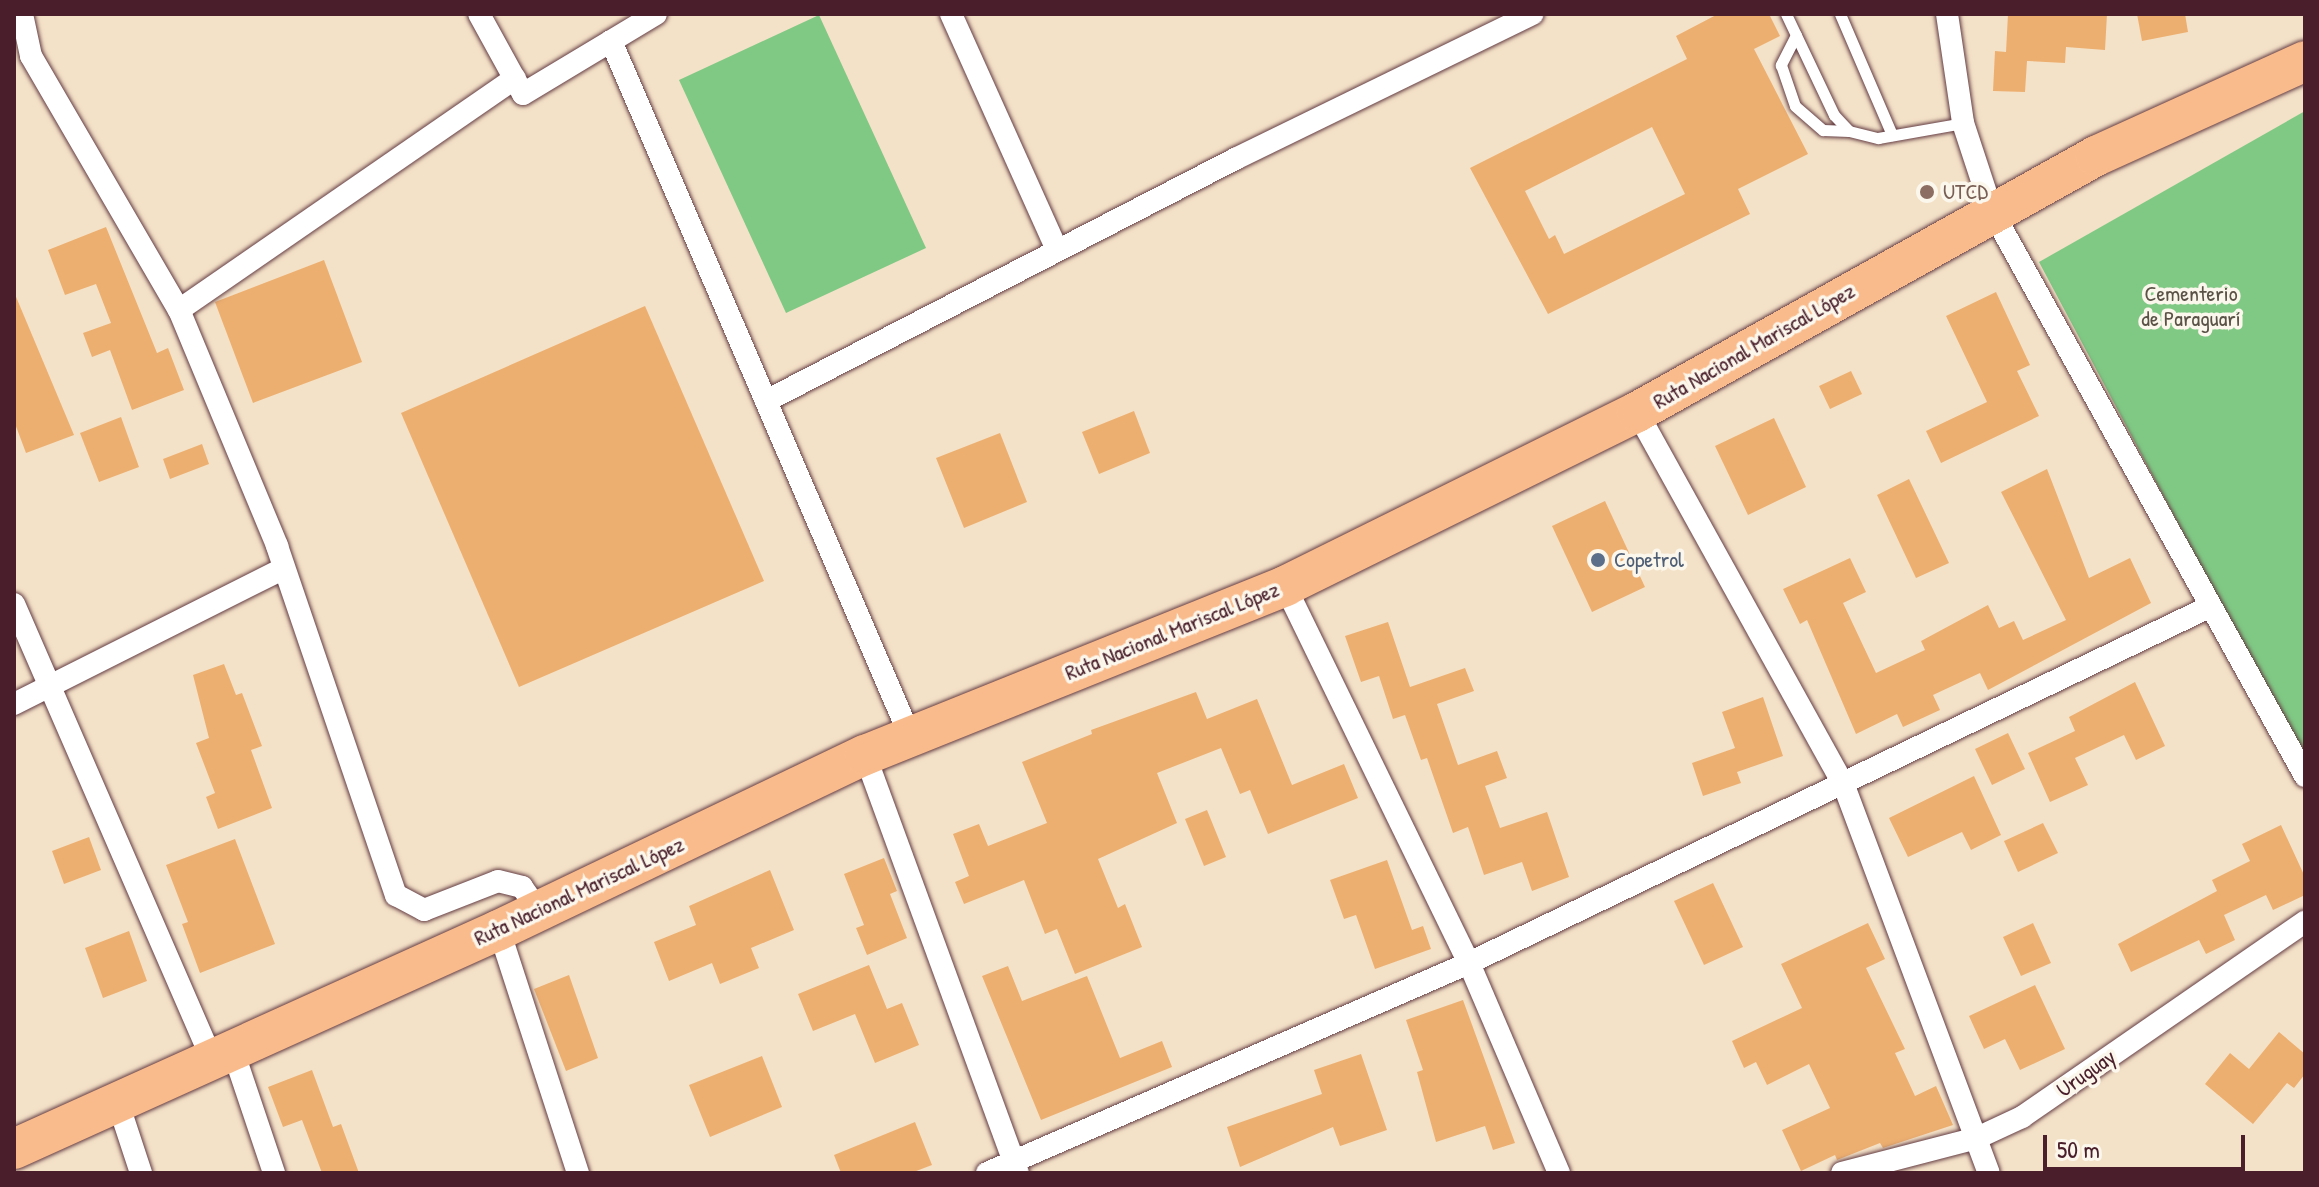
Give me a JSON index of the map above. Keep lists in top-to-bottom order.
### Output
{
  "streets": {
    "highway": ["Ruta Nacional Mariscal López"],
    "street": ["Uruguay"]
  },
  "parks": ["Cementerio de Paraguarí"],
  "places": ["UTCD", "Copetrol"],
  "scale_bar": "50 m"
}
